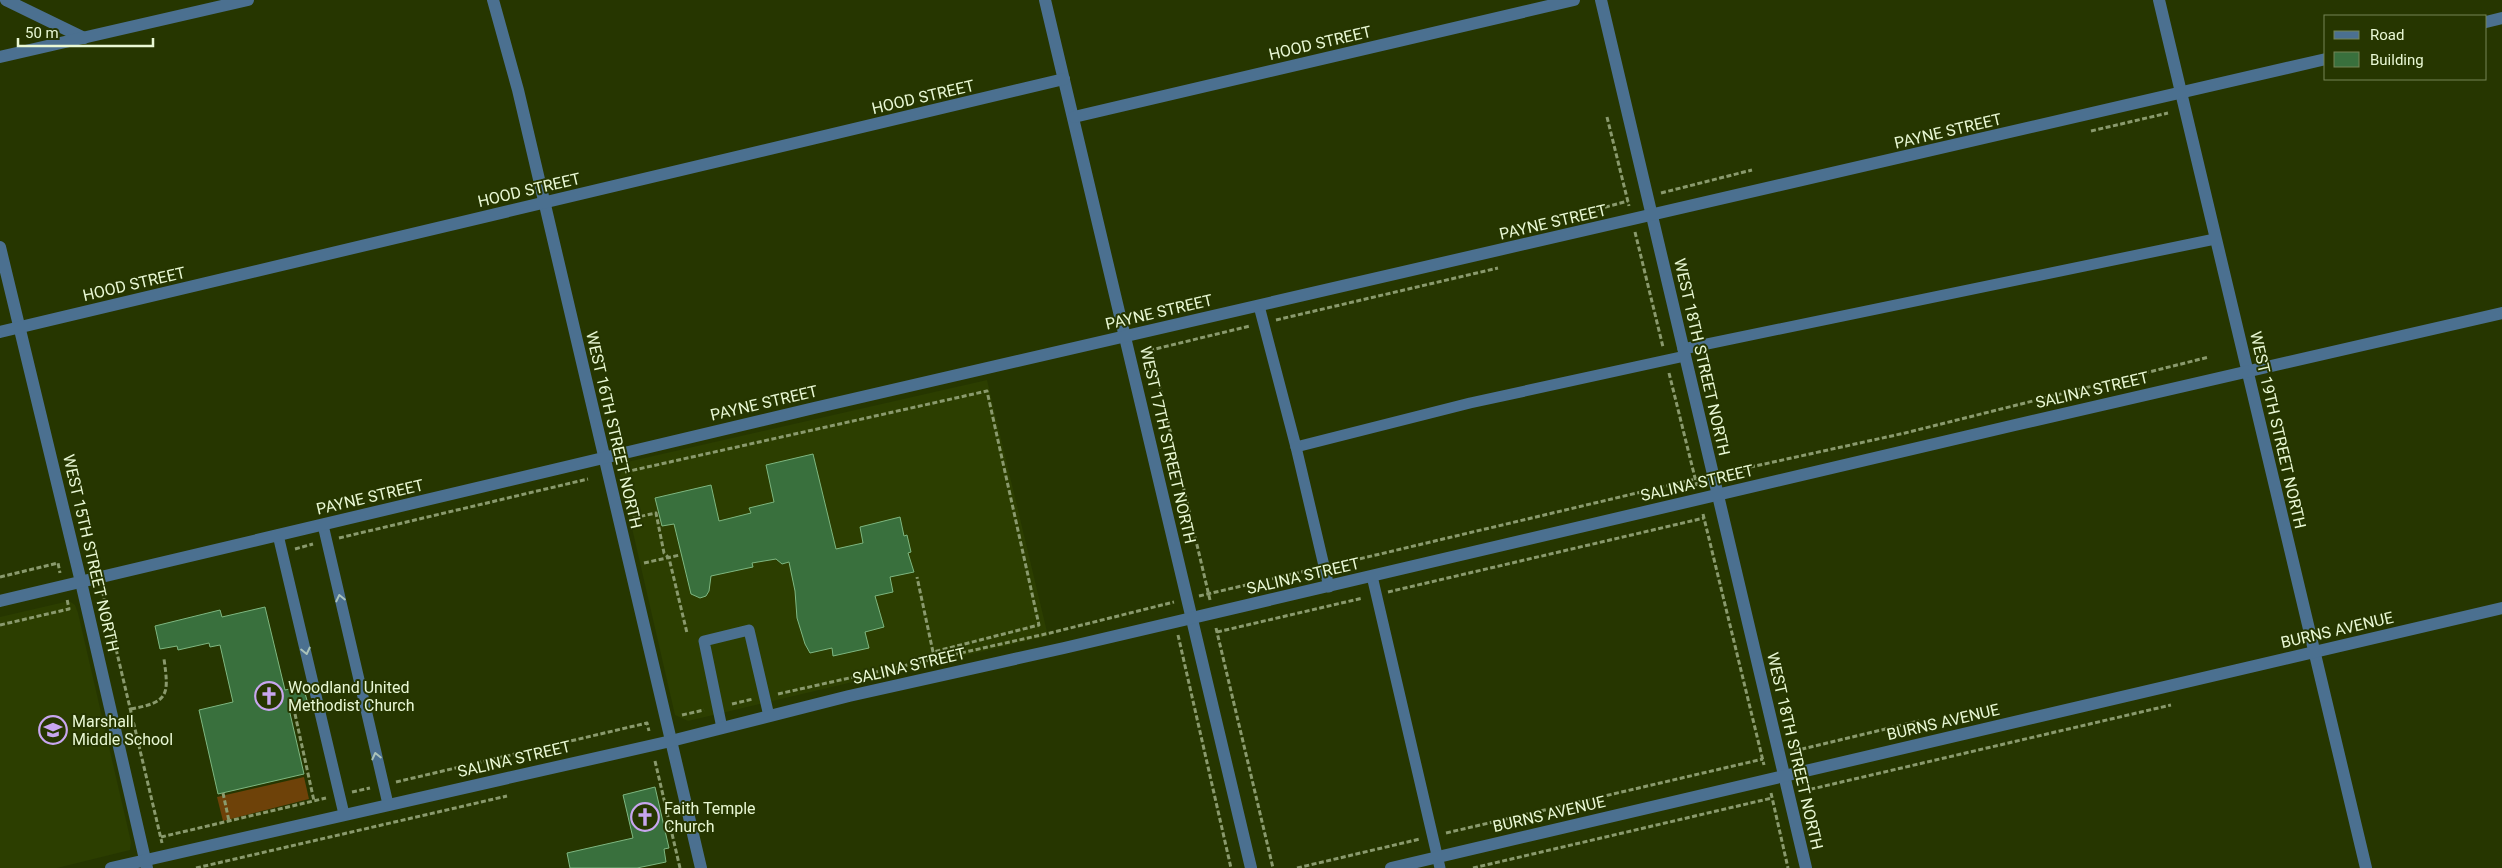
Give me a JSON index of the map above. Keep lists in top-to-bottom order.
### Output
{
  "streets": {
    "street": [
      "HOOD STREET",
      "PAYNE STREET",
      "WEST 18TH STREET NORTH",
      "SALINA STREET",
      "WEST 16TH STREET NORTH",
      "WEST 19TH STREET NORTH",
      "WEST 17TH STREET NORTH",
      "WEST 15TH STREET NORTH",
      "BURNS AVENUE"
    ]
  },
  "crossings": [
    ["HOOD STREET", "WEST 16TH STREET NORTH"],
    ["HOOD STREET", "WEST 17TH STREET NORTH"],
    ["HOOD STREET", "WEST 15TH STREET NORTH"],
    ["PAYNE STREET", "WEST 18TH STREET NORTH"],
    ["PAYNE STREET", "WEST 16TH STREET NORTH"],
    ["PAYNE STREET", "WEST 19TH STREET NORTH"],
    ["PAYNE STREET", "WEST 17TH STREET NORTH"],
    ["PAYNE STREET", "WEST 15TH STREET NORTH"],
    ["WEST 18TH STREET NORTH", "SALINA STREET"],
    ["WEST 18TH STREET NORTH", "BURNS AVENUE"],
    ["SALINA STREET", "WEST 16TH STREET NORTH"],
    ["SALINA STREET", "WEST 19TH STREET NORTH"],
    ["SALINA STREET", "WEST 17TH STREET NORTH"],
    ["SALINA STREET", "WEST 15TH STREET NORTH"],
    ["WEST 19TH STREET NORTH", "BURNS AVENUE"]
  ],
  "places": {
    "church": ["Woodland United Methodist Church", "Faith Temple Church"],
    "school or university": ["Marshall Middle School"]
  },
  "legend": ["Road", "Building"],
  "scale_bar": "50 m"
}
